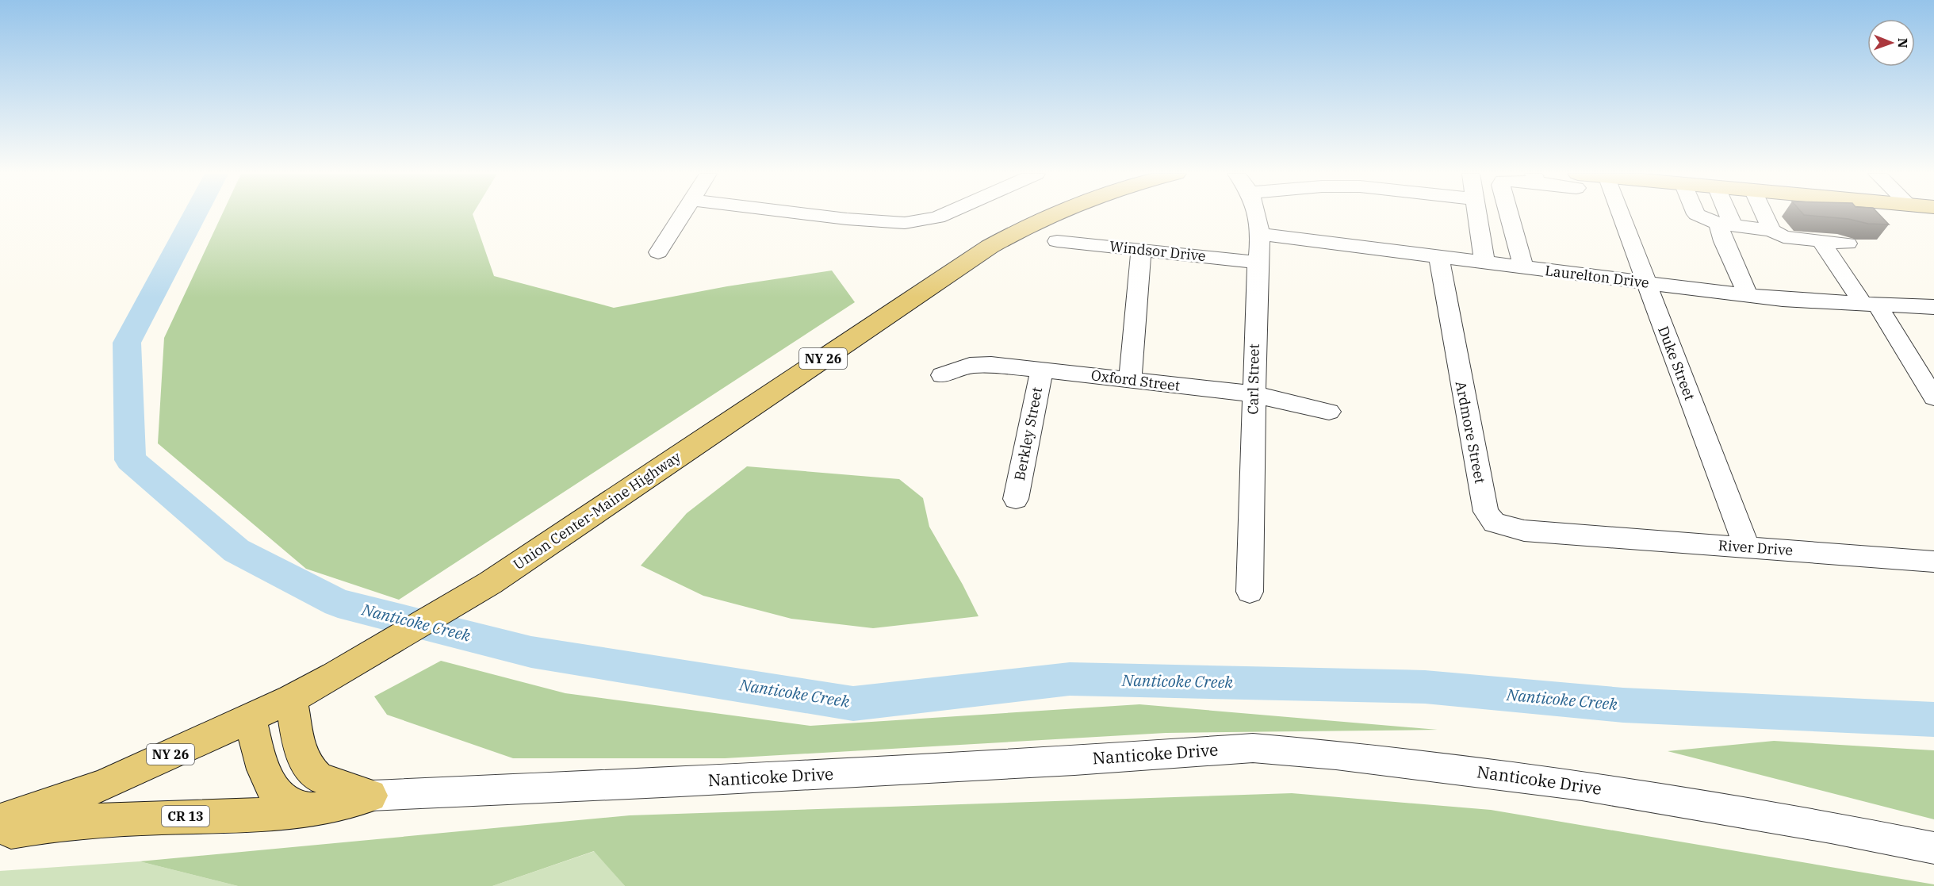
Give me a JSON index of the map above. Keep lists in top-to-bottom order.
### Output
{
  "streets": {
    "main road": ["NY 26", "Union Center-Maine Highway", "CR 13"],
    "street": [
      "Windsor Drive",
      "Laurelton Drive",
      "Duke Street",
      "Carl Street",
      "Oxford Street",
      "Ardmore Street",
      "Berkley Street",
      "River Drive",
      "Nanticoke Drive"
    ]
  },
  "crossings": [
    ["Windsor Drive", "Carl Street"],
    ["Laurelton Drive", "Duke Street"],
    ["Laurelton Drive", "Carl Street"],
    ["Laurelton Drive", "Ardmore Street"],
    ["Duke Street", "River Drive"],
    ["Carl Street", "Oxford Street"],
    ["Oxford Street", "Berkley Street"],
    ["Ardmore Street", "River Drive"],
    ["Union Center-Maine Highway", "CR 13"],
    ["Nanticoke Drive", "CR 13"]
  ],
  "water": ["Nanticoke Creek"],
  "north": "right"
}
